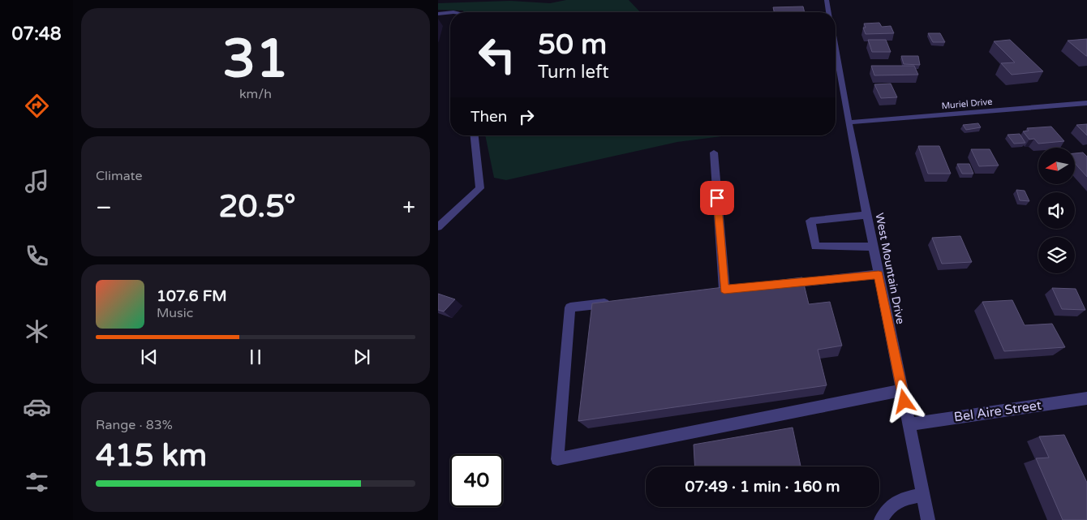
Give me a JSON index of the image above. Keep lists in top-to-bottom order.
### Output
{
  "streets": {
    "street": ["Muriel Drive", "West Mountain Drive", "Bel Aire Street"]
  },
  "crossings": [
    ["Muriel Drive", "West Mountain Drive"],
    ["West Mountain Drive", "Bel Aire Street"]
  ],
  "north": "left",
  "page": {
    "tabs": "07:48",
    "tile": [
      ["31", "km/h"],
      "Climate",
      ["Range · 83%", "415 km"]
    ],
    "turn": ["50 m", "Turn left"],
    "then": "Then",
    "heat": ["−", "20.5°", "+"],
    "song": ["107.6 FM", "Music"],
    "limit": "40",
    "trip": "07:49 · 1 min · 160 m"
  }
}
